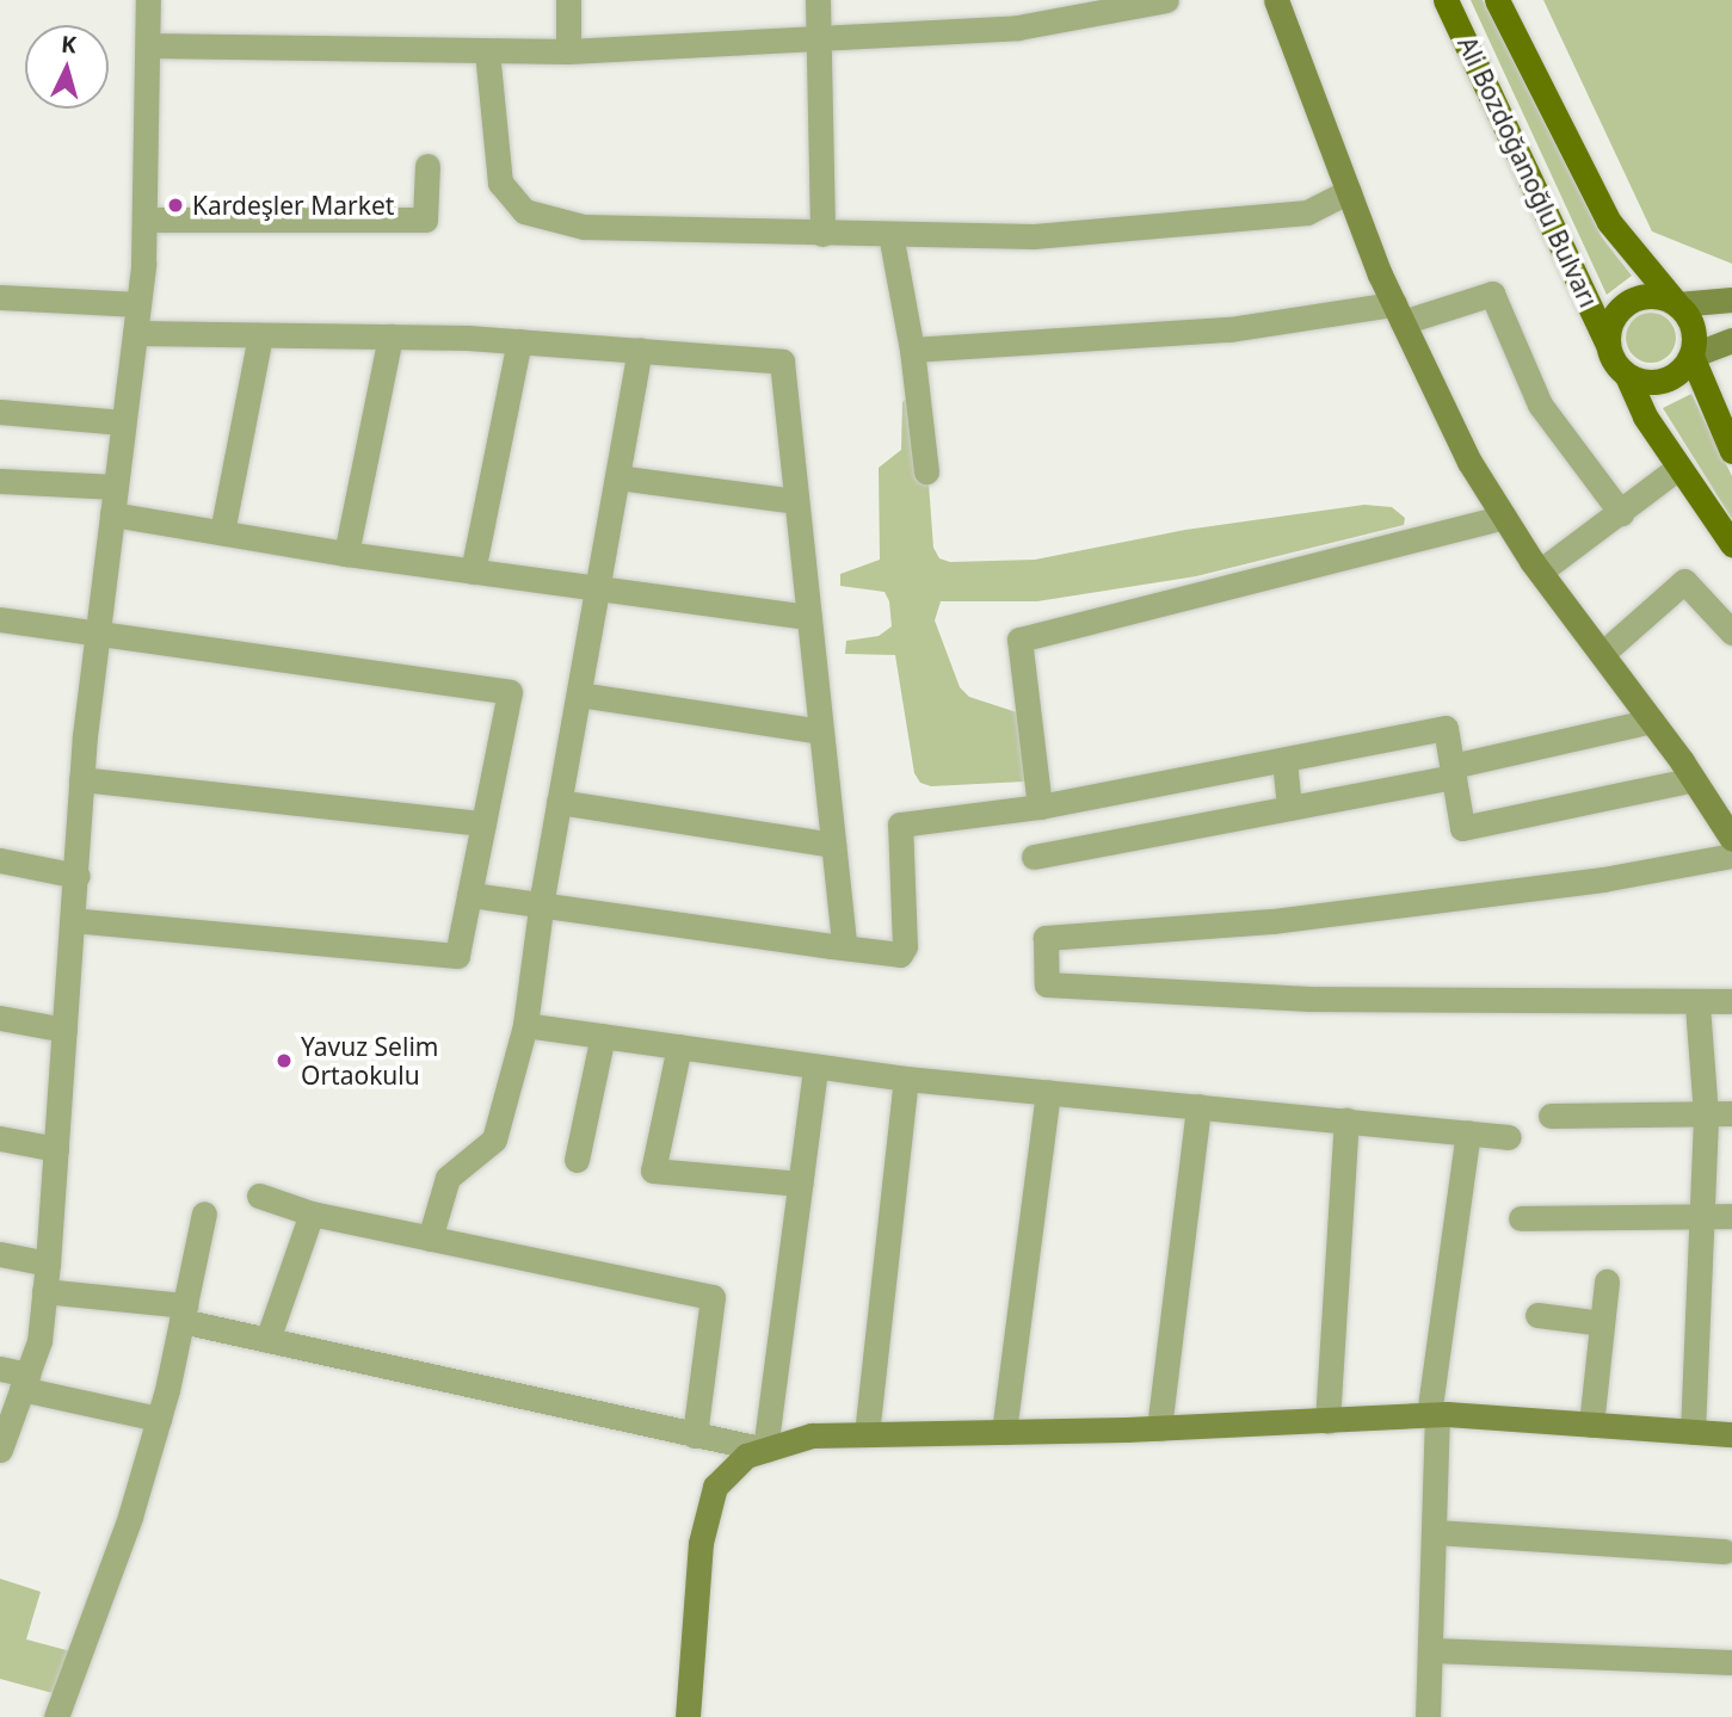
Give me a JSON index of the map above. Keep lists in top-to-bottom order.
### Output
{
  "streets": {
    "main road": ["Ali Bozdoğanoğlu Bulvarı"]
  },
  "places": ["Kardeşler Market", "Yavuz Selim Ortaokulu"],
  "north": "top"
}
